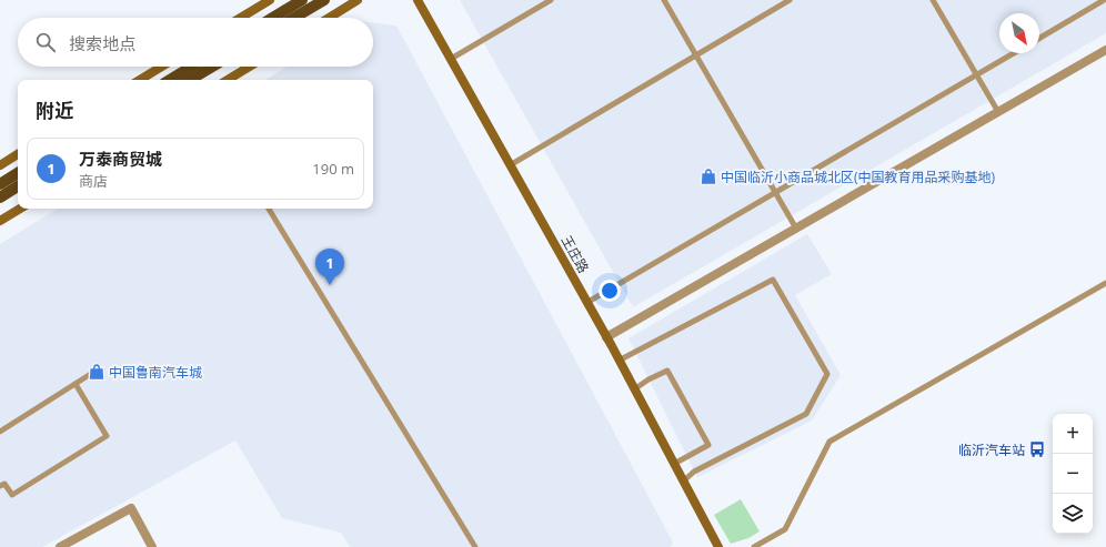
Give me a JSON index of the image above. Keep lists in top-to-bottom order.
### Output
{
  "streets": {
    "street": ["王庄路"]
  },
  "places": {
    "shop": ["中国临沂小商品城北区(中国教育用品采购基地)", "中国鲁南汽车城"],
    "bus stop": ["临沂汽车站"]
  },
  "north": "bottom right",
  "page": {
    "search": "搜索地点",
    "heading": "附近",
    "list": [
      {
        "mark": "1",
        "name": "万泰商贸城",
        "note": "商店",
        "value": "190 m"
      }
    ],
    "pins": "1",
    "map_buttons": ["+", "−"]
  }
}
